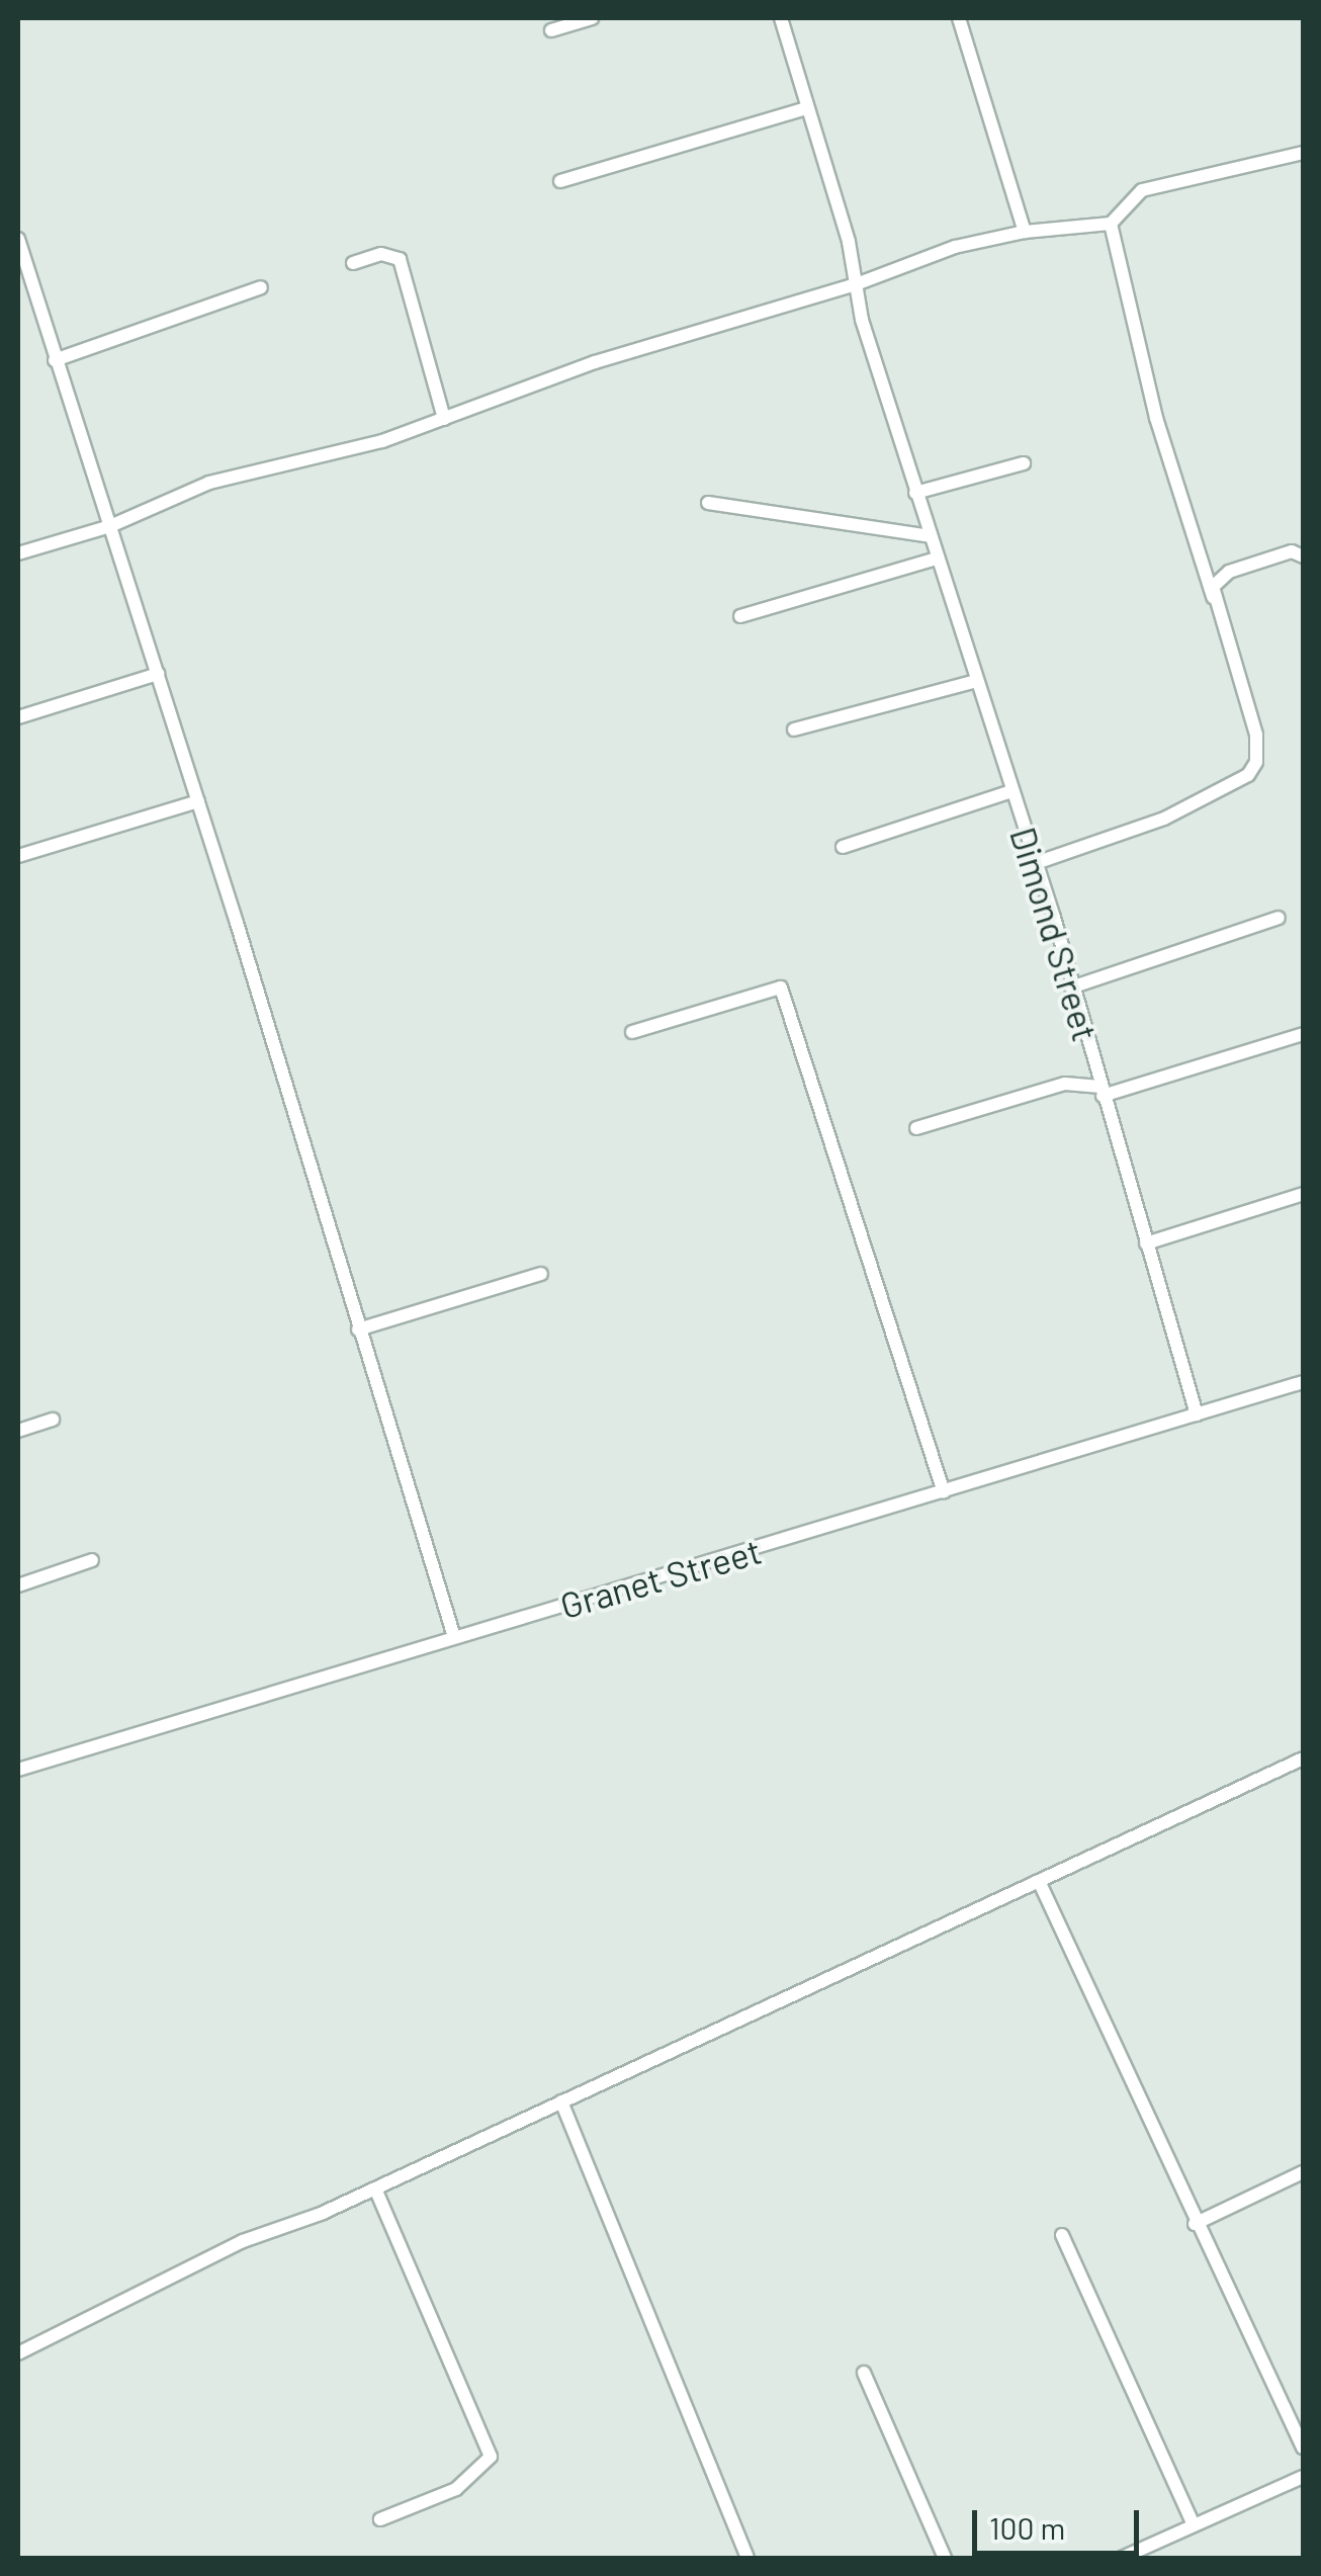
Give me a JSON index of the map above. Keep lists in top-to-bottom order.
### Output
{
  "streets": {
    "street": ["Dimond Street", "Granet Street"]
  },
  "crossings": [
    ["Dimond Street", "Granet Street"]
  ],
  "scale_bar": "100 m"
}
